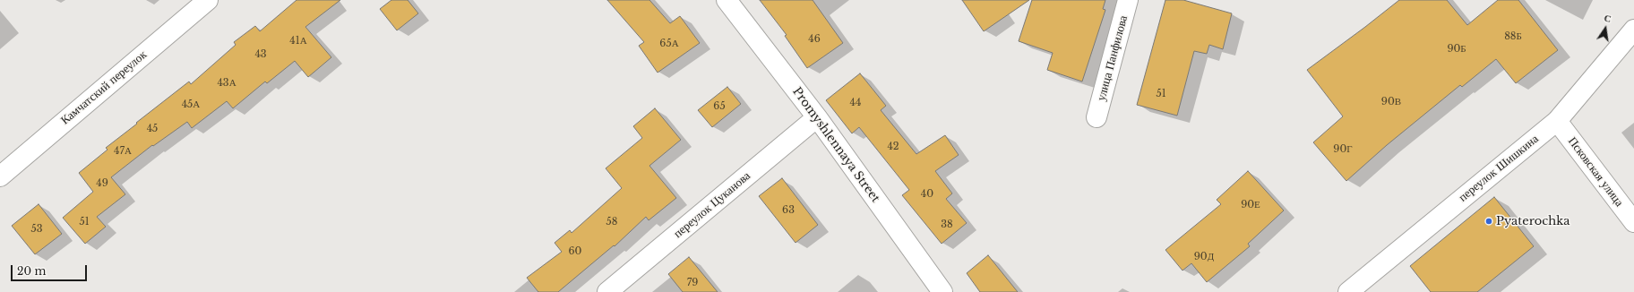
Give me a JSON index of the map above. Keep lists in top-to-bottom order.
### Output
{
  "streets": {
    "street": [
      "улица Панфилова",
      "Камчатский переулок",
      "Promyshlennaya Street",
      "переулок Шишкина",
      "Псковская улица",
      "переулок Цуканова"
    ]
  },
  "crossings": [
    ["Promyshlennaya Street", "переулок Цуканова"],
    ["переулок Шишкина", "Псковская улица"]
  ],
  "places": ["Pyaterochka"],
  "house_numbers": [
    "88Б",
    "46",
    "41А",
    "65А",
    "90Б",
    "43",
    "43А",
    "51",
    "90В",
    "44",
    "45А",
    "65",
    "45",
    "42",
    "90Г",
    "47А",
    "49",
    "40",
    "90Е",
    "63",
    "51",
    "58",
    "38",
    "53",
    "60",
    "90Д",
    "79"
  ],
  "scale_bar": "20 m",
  "north": "top"
}
